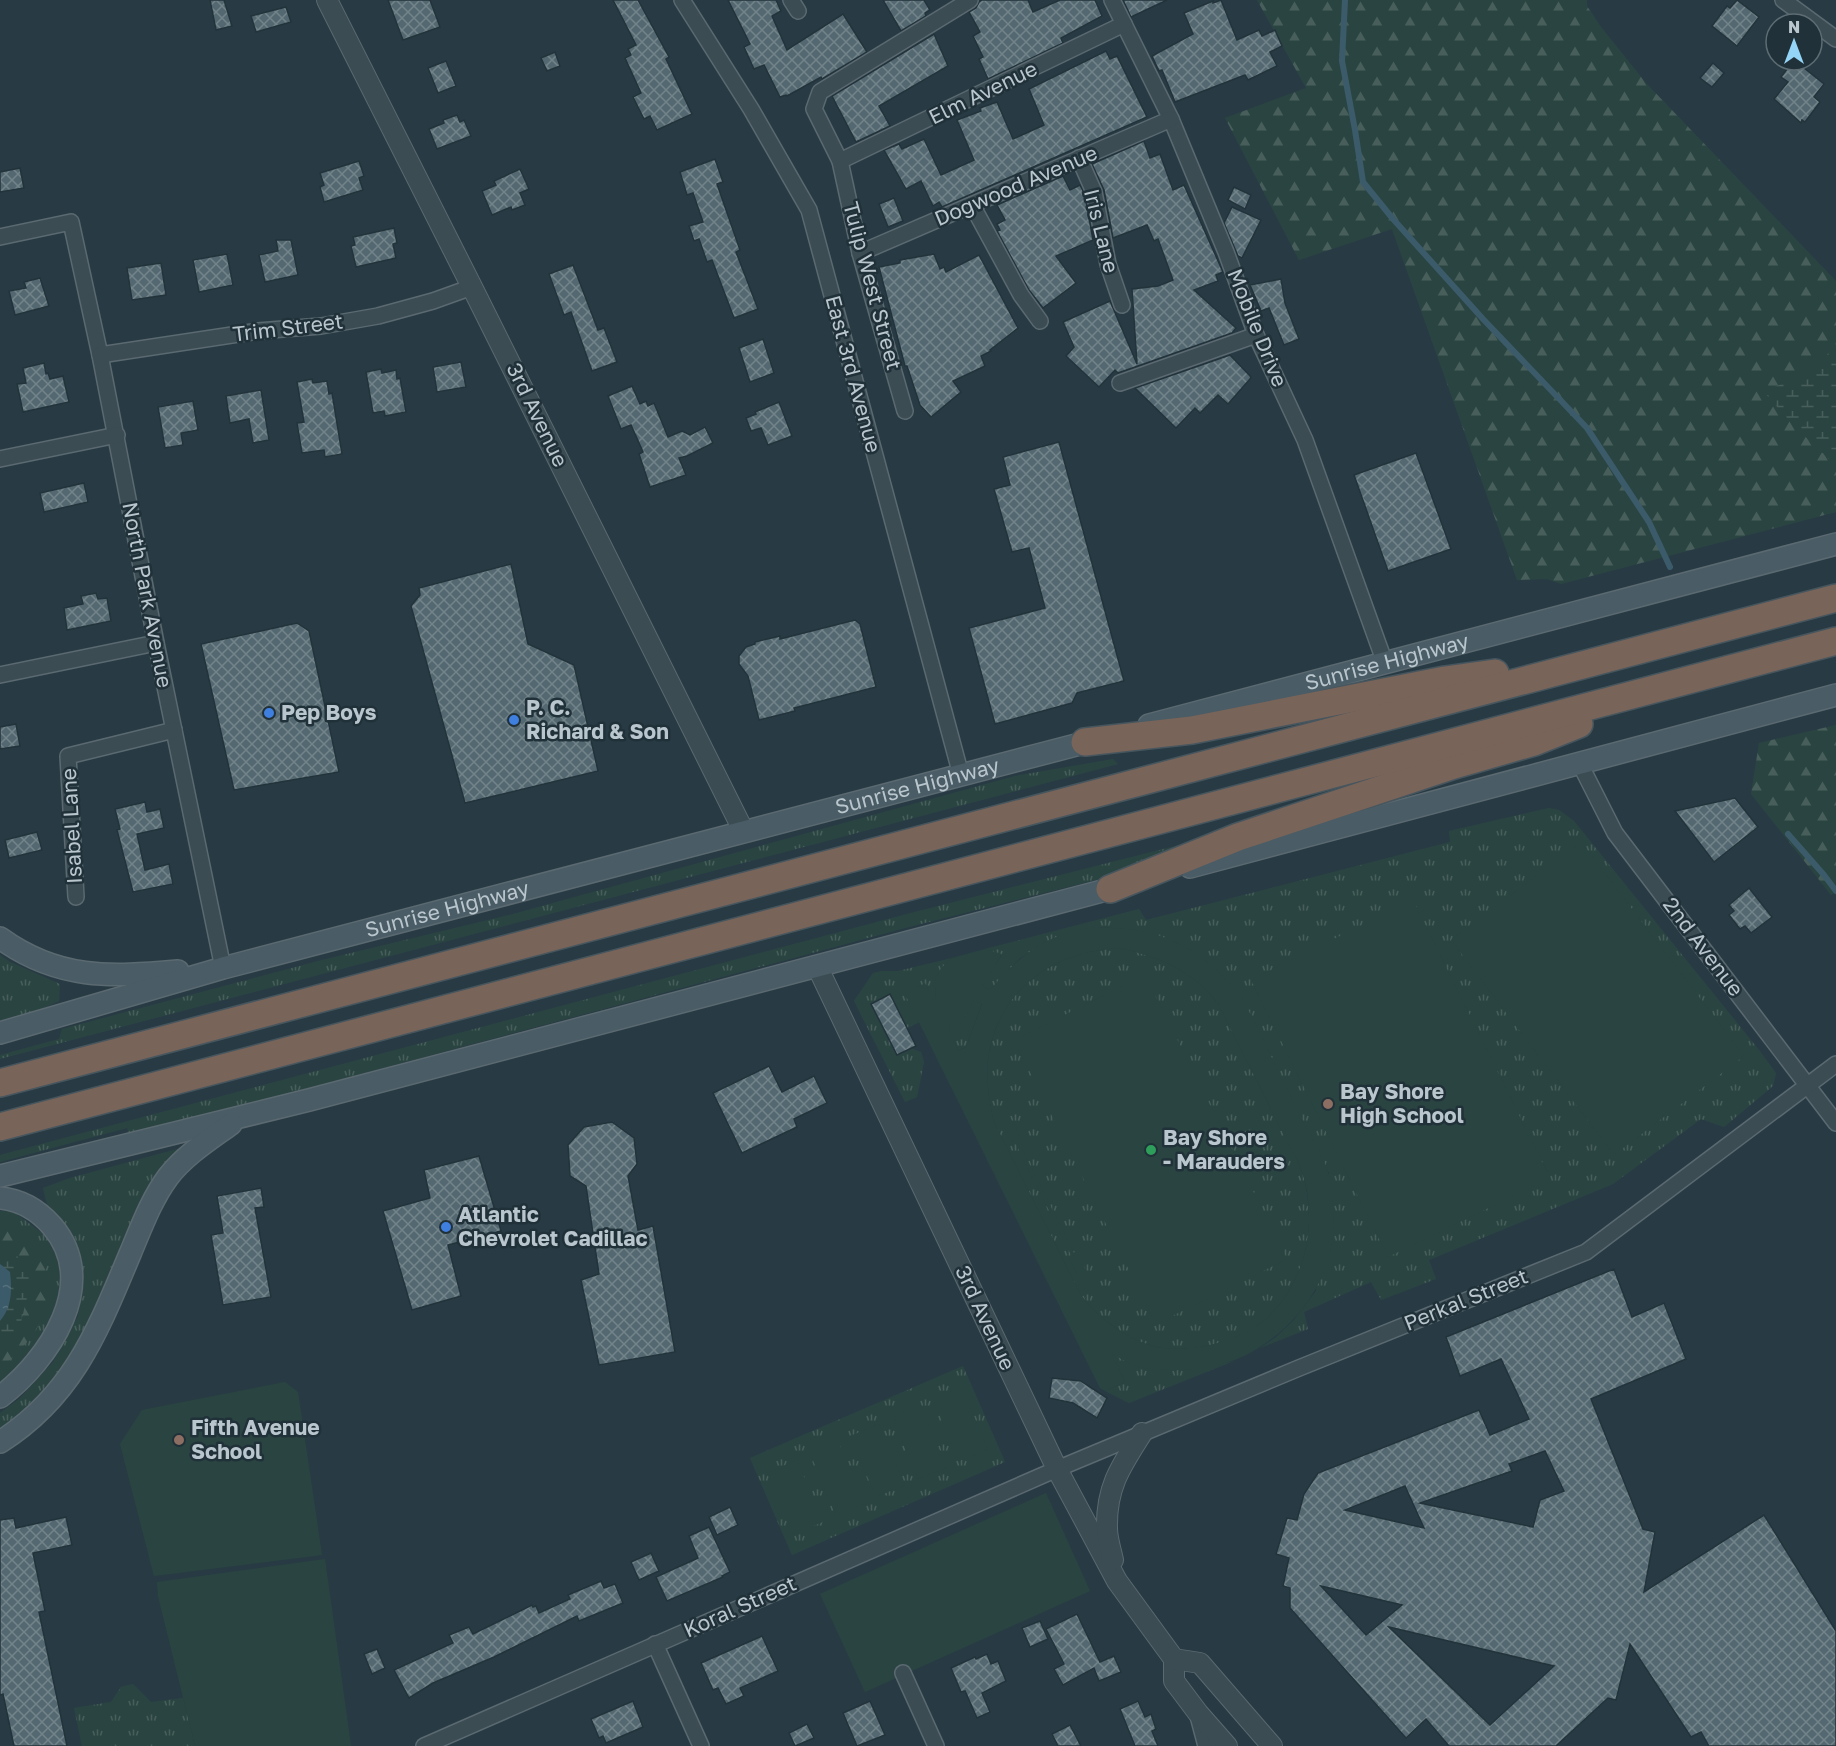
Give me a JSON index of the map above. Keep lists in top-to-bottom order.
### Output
{
  "streets": {
    "main road": ["Sunrise Highway"],
    "street": [
      "Elm Avenue",
      "Dogwood Avenue",
      "Iris Lane",
      "Tulip West Street",
      "Trim Street",
      "Mobile Drive",
      "East 3rd Avenue",
      "3rd Avenue",
      "North Park Avenue",
      "Isabel Lane",
      "2nd Avenue",
      "Perkal Street",
      "Koral Street"
    ]
  },
  "crossings": [
    ["Elm Avenue", "Tulip West Street"],
    ["Elm Avenue", "Mobile Drive"],
    ["Dogwood Avenue", "Iris Lane"],
    ["Dogwood Avenue", "Tulip West Street"],
    ["Dogwood Avenue", "Mobile Drive"],
    ["Trim Street", "3rd Avenue"],
    ["Trim Street", "North Park Avenue"],
    ["Mobile Drive", "Sunrise Highway"],
    ["East 3rd Avenue", "Sunrise Highway"],
    ["3rd Avenue", "Sunrise Highway"],
    ["3rd Avenue", "Perkal Street"],
    ["3rd Avenue", "Koral Street"],
    ["North Park Avenue", "Sunrise Highway"],
    ["North Park Avenue", "Isabel Lane"],
    ["2nd Avenue", "Perkal Street"],
    ["Perkal Street", "Koral Street"]
  ],
  "places": [
    "Pep Boys",
    "P. C. Richard & Son",
    "Bay Shore High School",
    "Bay Shore - Marauders",
    "Atlantic Chevrolet Cadillac",
    "Fifth Avenue School"
  ],
  "north": "top"
}
